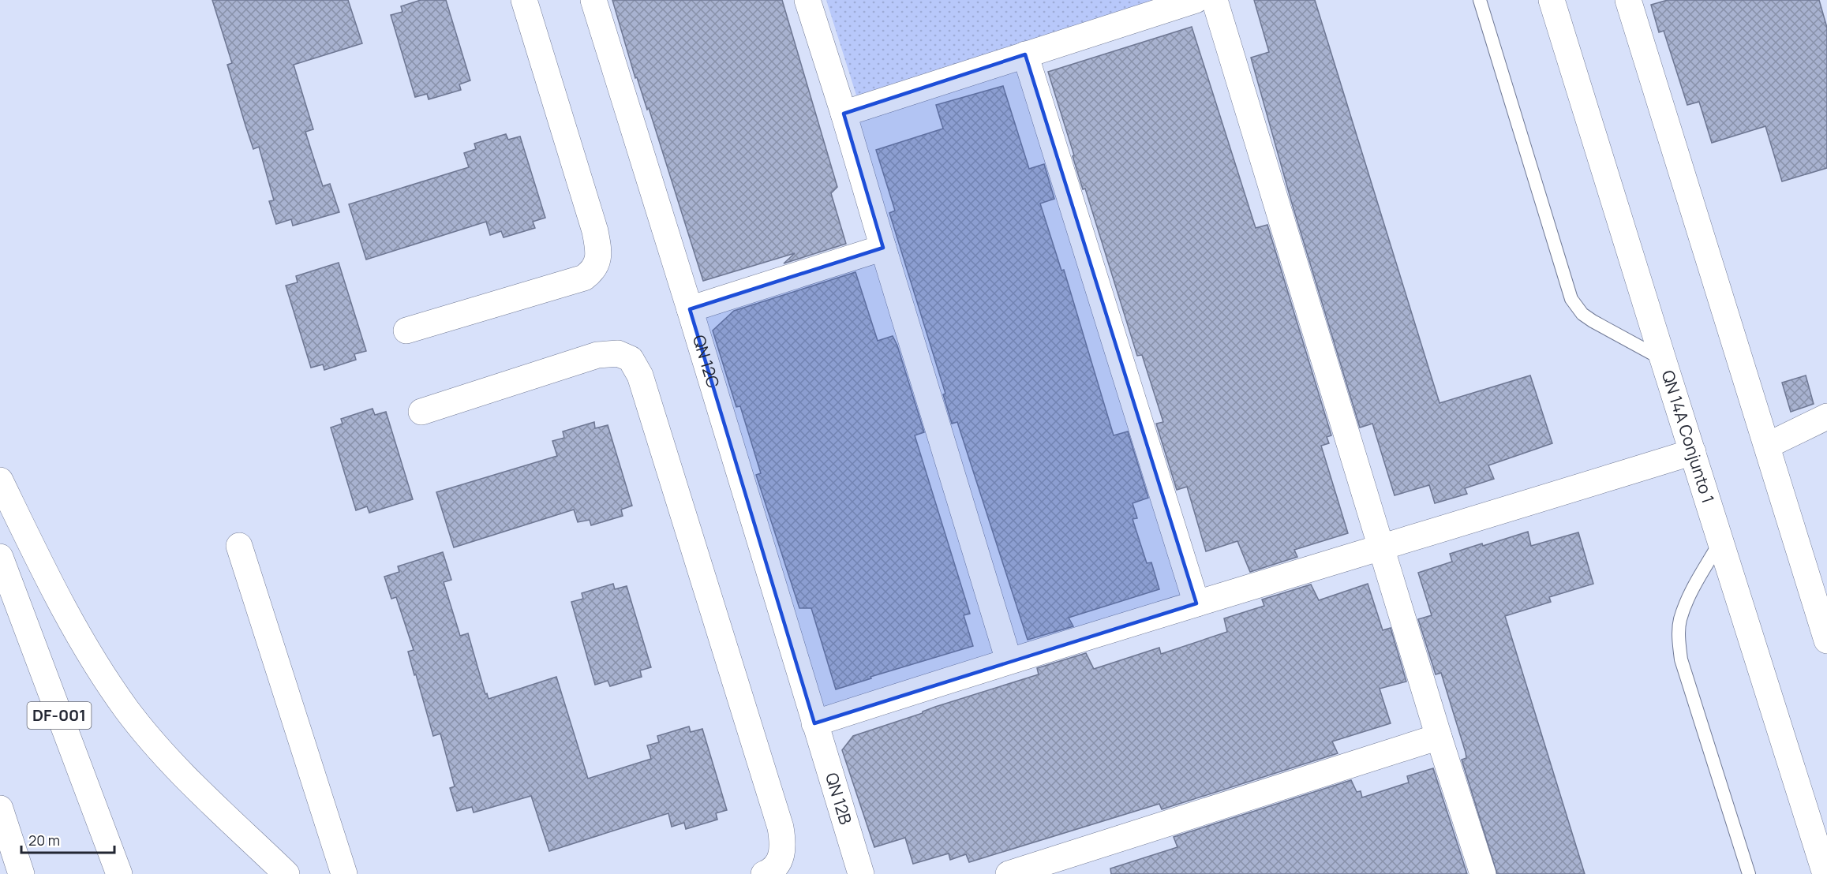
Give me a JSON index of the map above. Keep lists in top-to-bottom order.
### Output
{
  "streets": {
    "main road": [
      "QN 12C",
      "QN 14A Conjunto 1",
      "DF-001",
      "QN 12B"
    ]
  },
  "crossings": [
    ["QN 12C", "QN 12B"]
  ],
  "scale_bar": "20 m"
}
